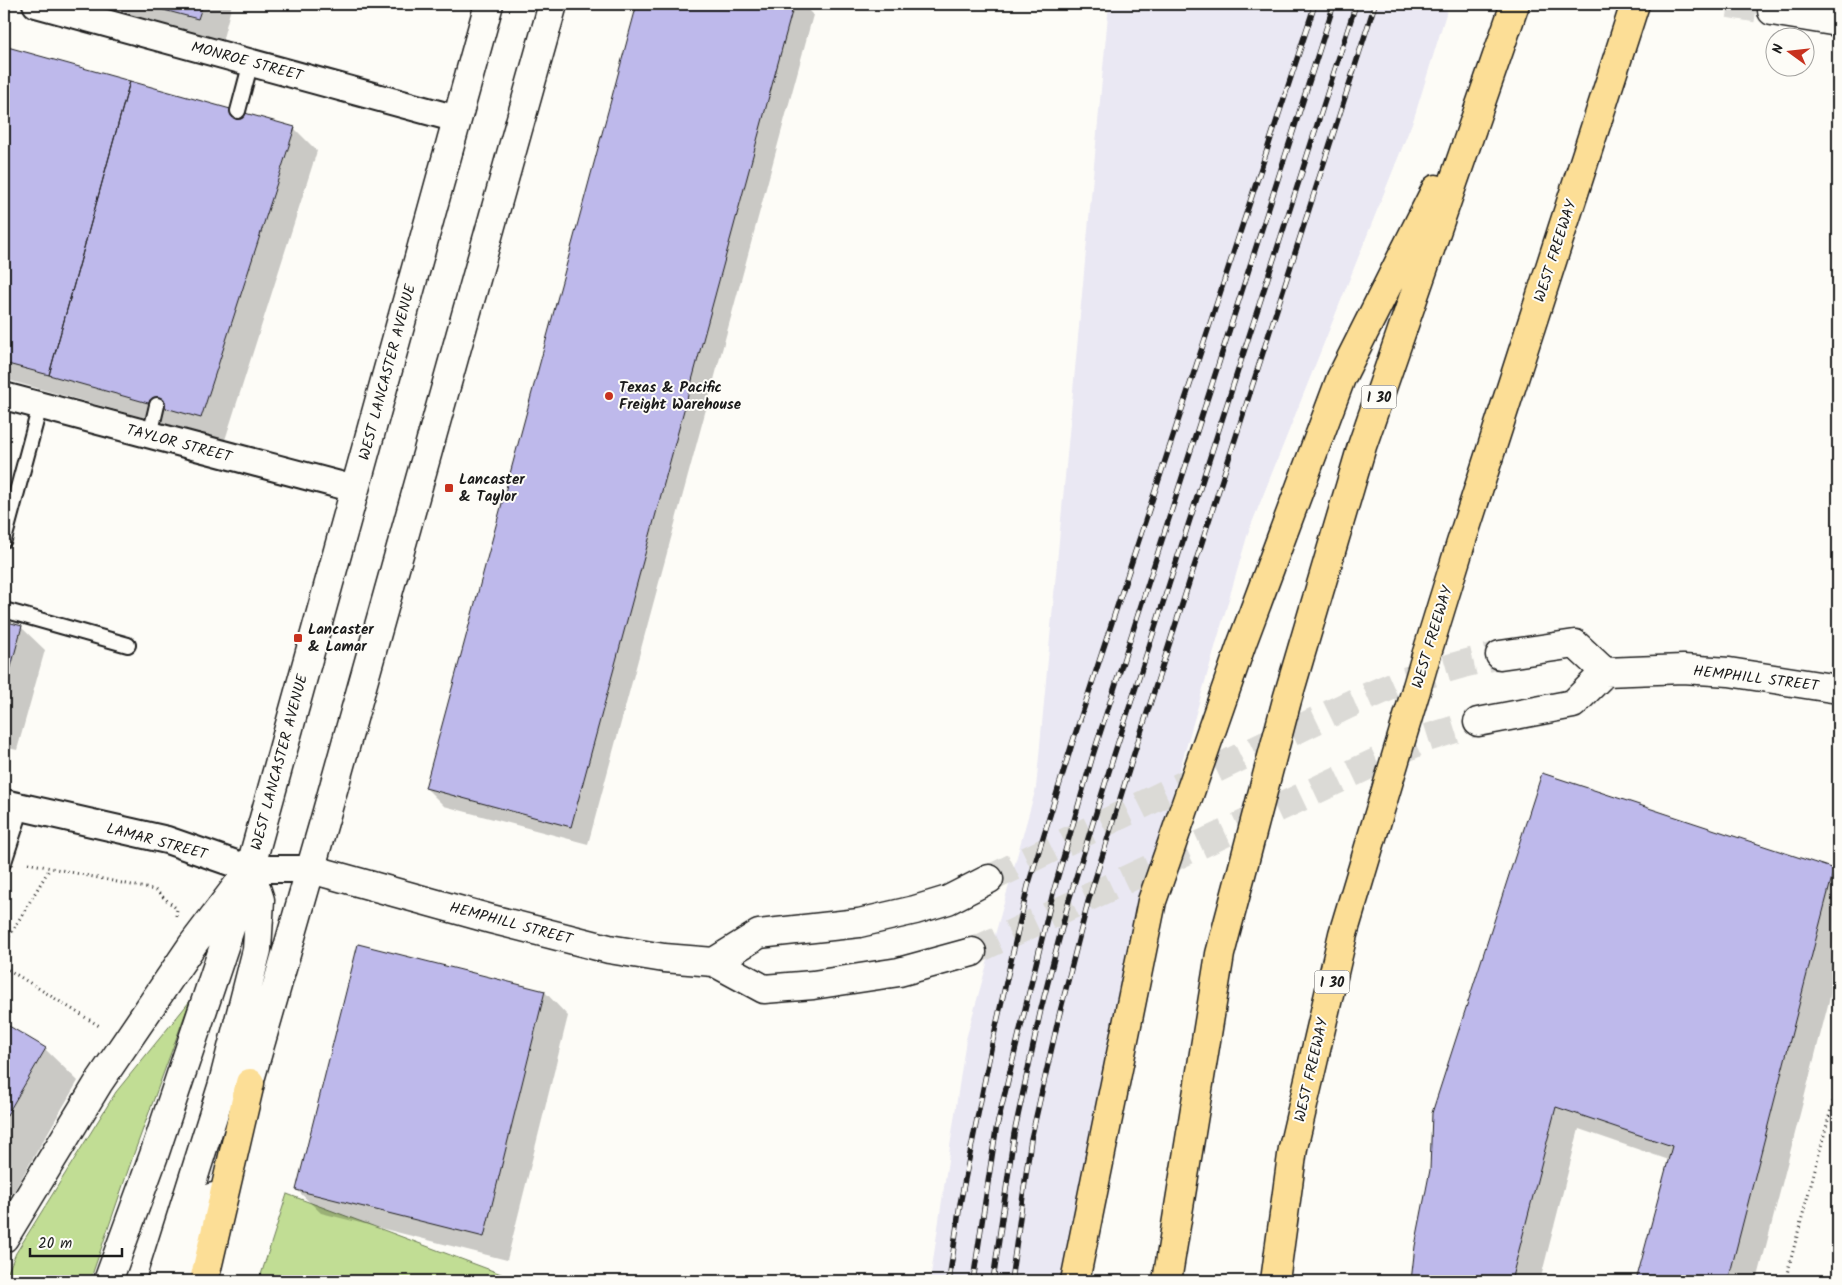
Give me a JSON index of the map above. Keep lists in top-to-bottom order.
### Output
{
  "streets": {
    "highway": ["WEST FREEWAY", "I 30"],
    "main road": ["WEST LANCASTER AVENUE", "HEMPHILL STREET"],
    "street": ["MONROE STREET", "TAYLOR STREET", "LAMAR STREET"]
  },
  "crossings": [
    ["MONROE STREET", "WEST LANCASTER AVENUE"],
    ["WEST LANCASTER AVENUE", "TAYLOR STREET"],
    ["WEST LANCASTER AVENUE", "LAMAR STREET"],
    ["HEMPHILL STREET", "LAMAR STREET"]
  ],
  "places": {
    "other": ["Texas & Pacific Freight Warehouse"],
    "transit": ["Lancaster & Taylor", "Lancaster & Lamar"]
  },
  "scale_bar": "20 m",
  "north": "left"
}
